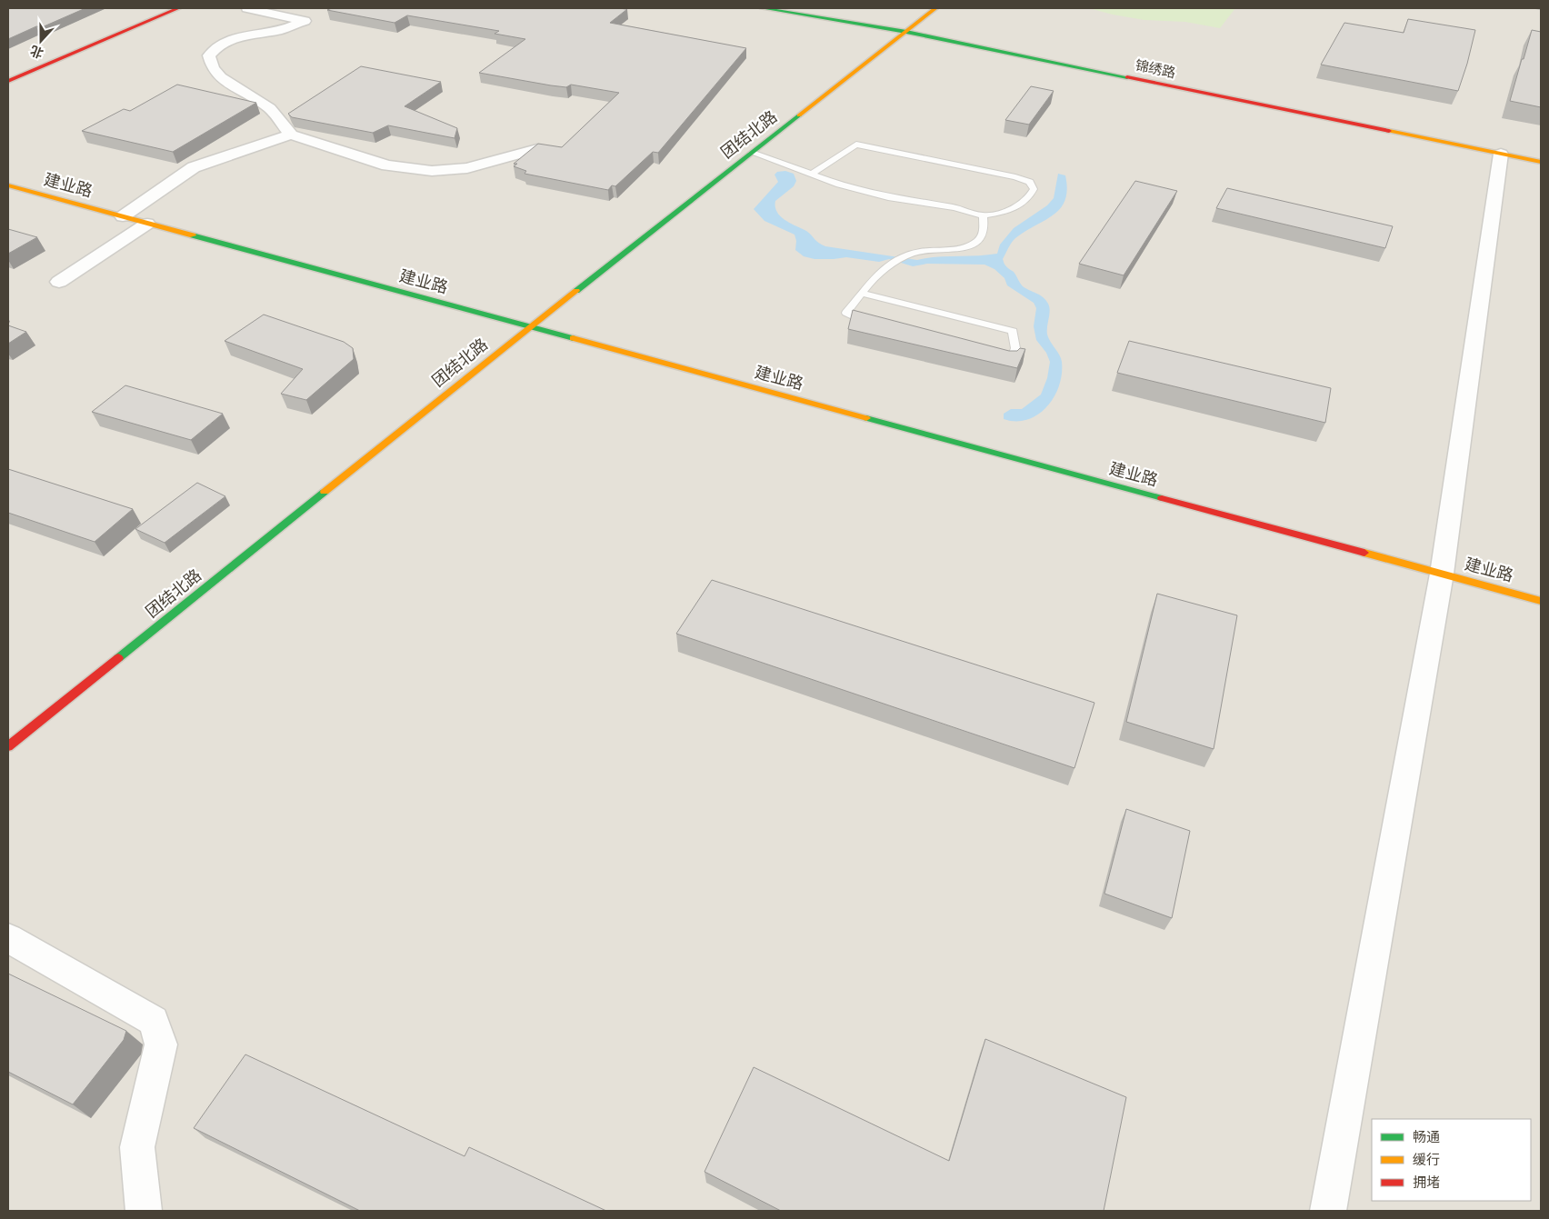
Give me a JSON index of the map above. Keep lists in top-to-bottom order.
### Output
{
  "streets": {
    "street": ["锦绣路", "团结北路", "建业路"]
  },
  "crossings": [
    ["锦绣路", "团结北路"],
    ["团结北路", "建业路"]
  ],
  "legend": ["畅通", "缓行", "拥堵"],
  "north": "bottom"
}
